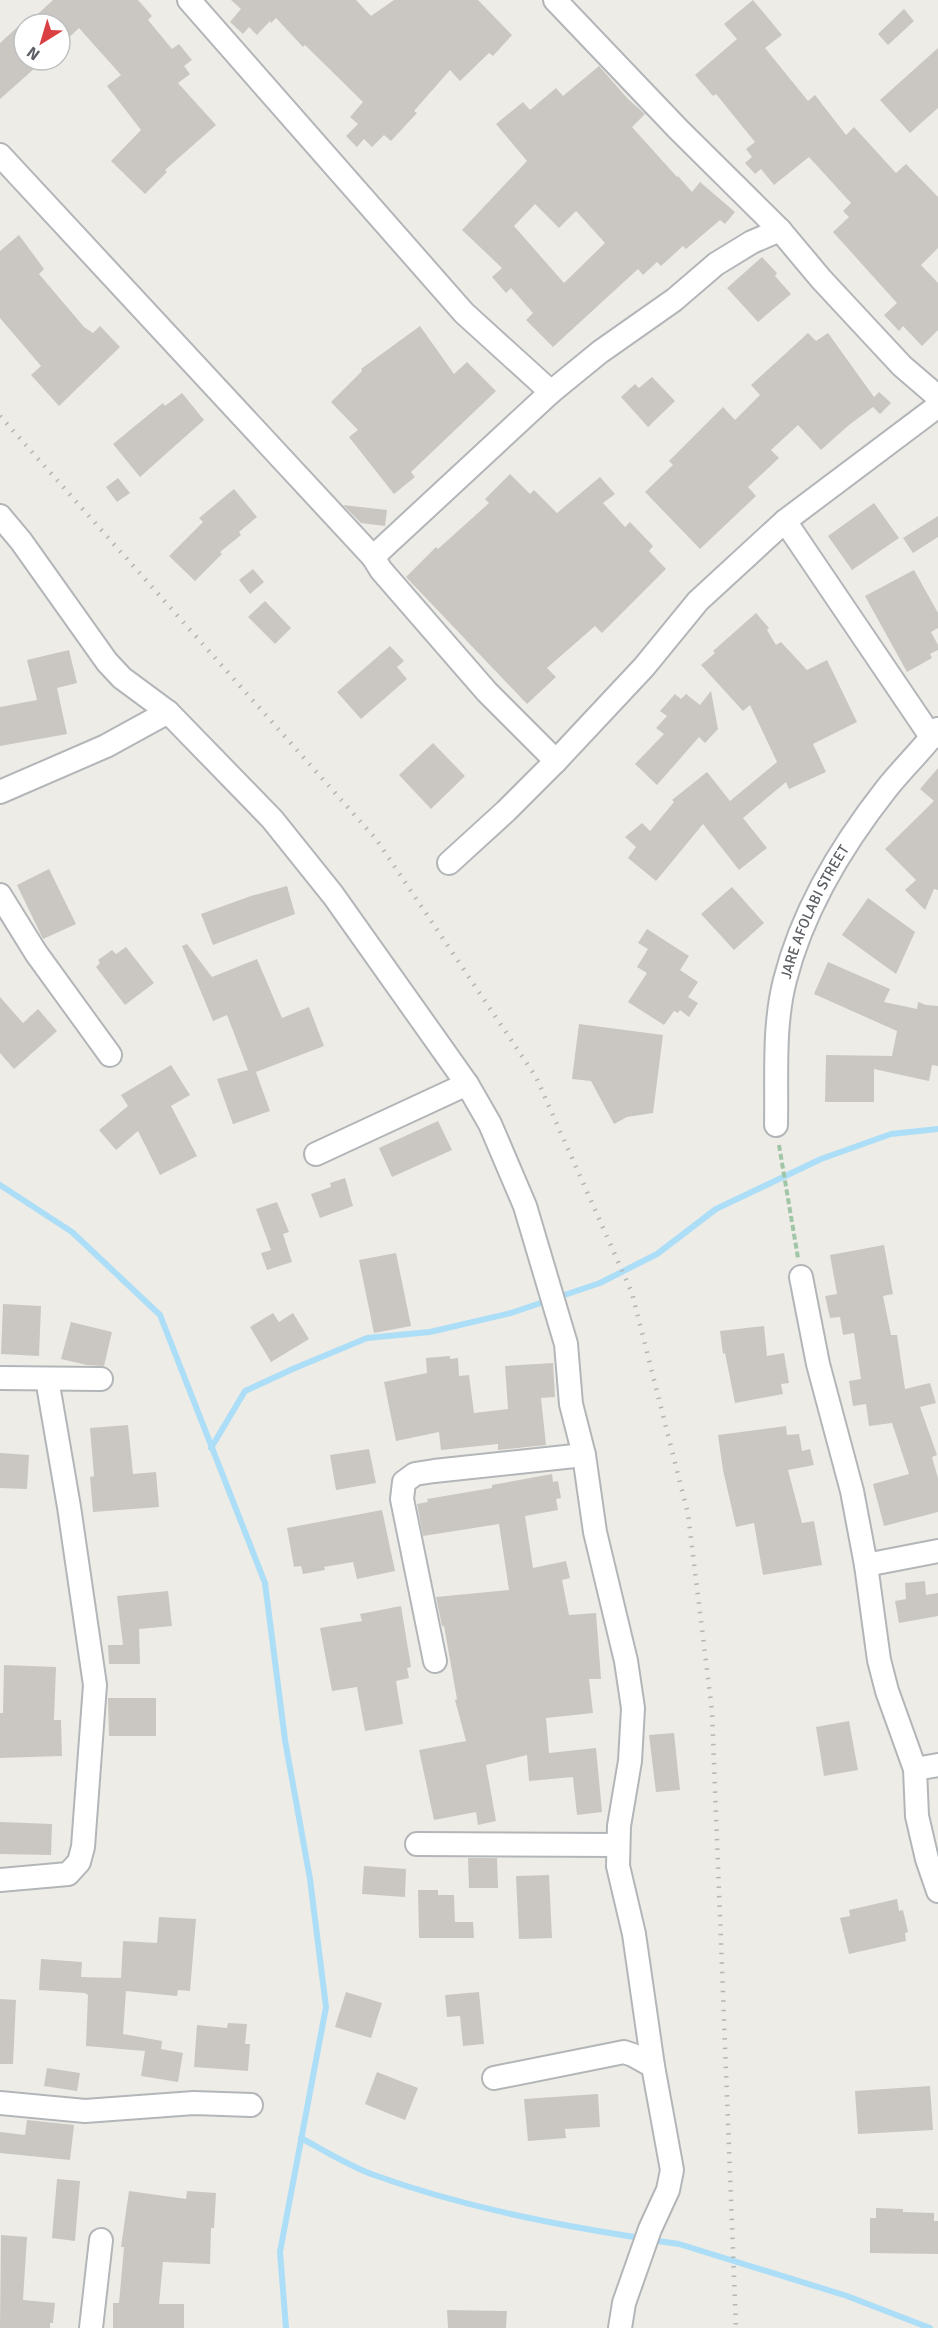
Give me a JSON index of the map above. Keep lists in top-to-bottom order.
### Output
{
  "streets": {
    "street": ["JARE AFOLABI STREET"]
  },
  "north": "bottom left"
}
